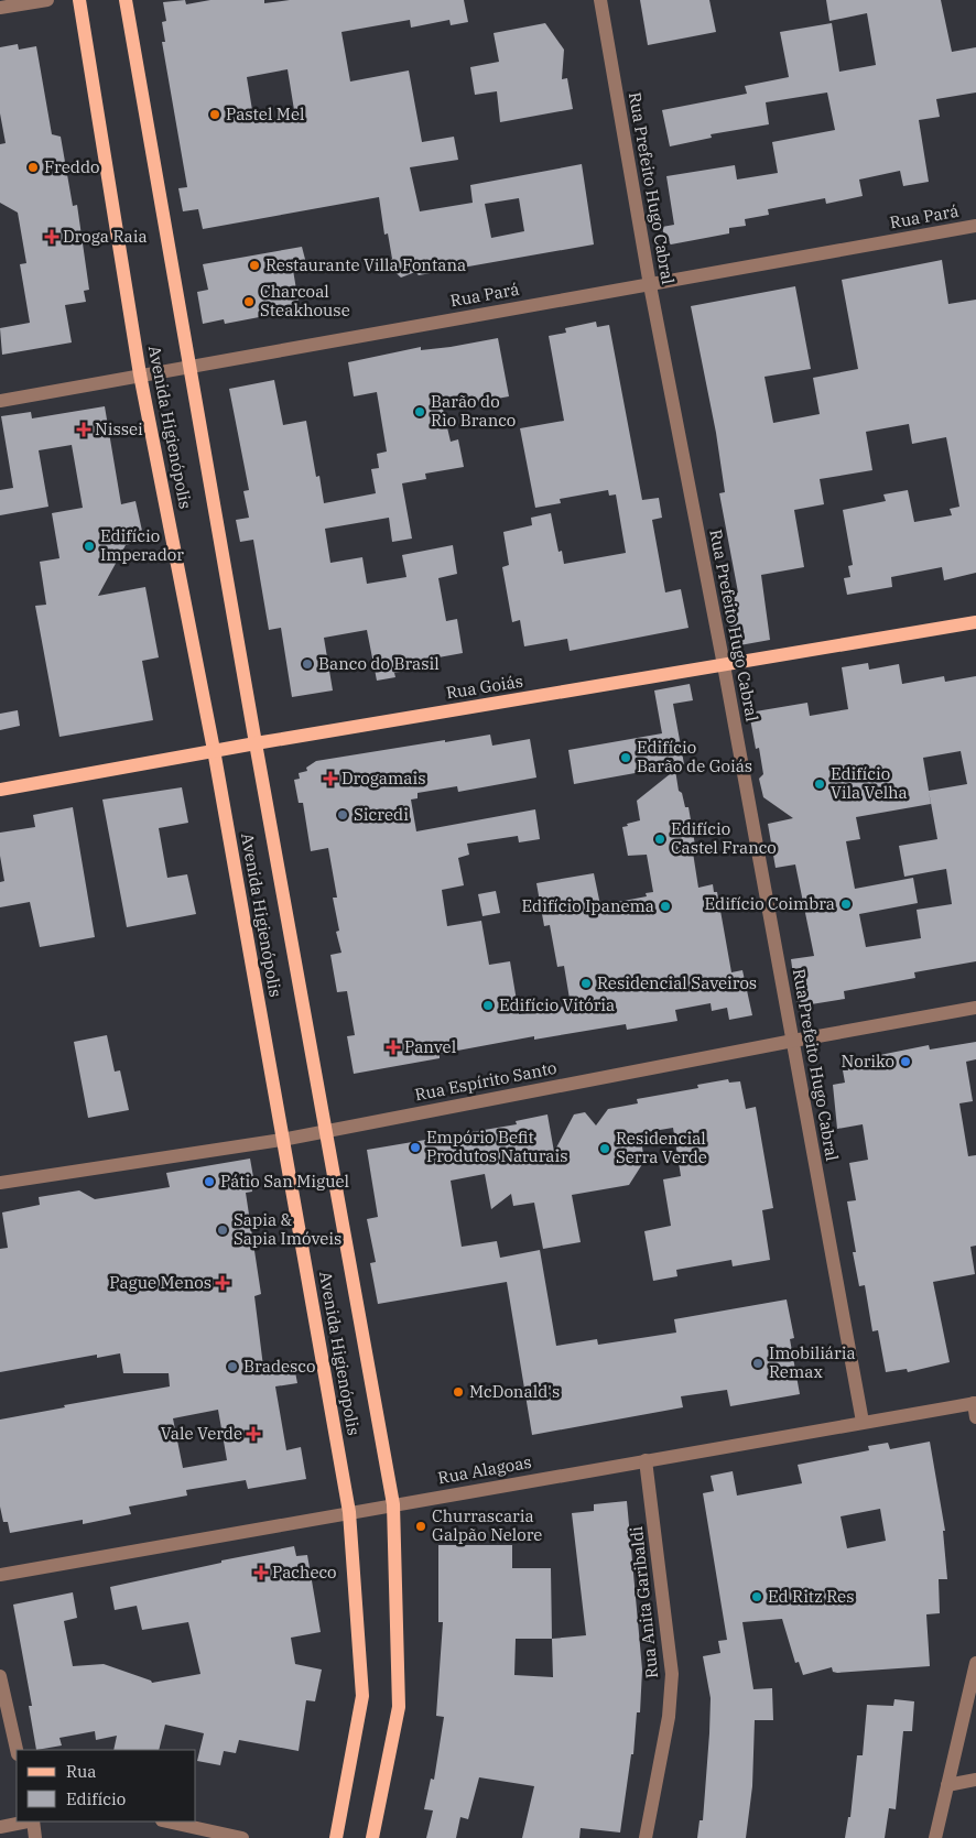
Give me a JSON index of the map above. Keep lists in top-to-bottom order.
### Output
{
  "streets": {
    "main road": ["Avenida Higienópolis", "Rua Goiás"],
    "street": [
      "Rua Prefeito Hugo Cabral",
      "Rua Pará",
      "Rua Espírito Santo",
      "Rua Alagoas",
      "Rua Anita Garibaldi"
    ]
  },
  "crossings": [
    ["Rua Prefeito Hugo Cabral", "Rua Pará"],
    ["Rua Prefeito Hugo Cabral", "Rua Goiás"],
    ["Rua Prefeito Hugo Cabral", "Rua Espírito Santo"],
    ["Rua Prefeito Hugo Cabral", "Rua Alagoas"],
    ["Rua Pará", "Avenida Higienópolis"],
    ["Avenida Higienópolis", "Rua Goiás"],
    ["Avenida Higienópolis", "Rua Espírito Santo"],
    ["Avenida Higienópolis", "Rua Alagoas"],
    ["Rua Alagoas", "Rua Anita Garibaldi"]
  ],
  "places": {
    "other": [
      "Pastel Mel",
      "Freddo",
      "Restaurante Villa Fontana",
      "Charcoal Steakhouse",
      "Barão do Rio Branco",
      "Edifício Imperador",
      "Banco do Brasil",
      "Edifício Barão de Goiás",
      "Edifício Vila Velha",
      "Sicredi",
      "Edifício Castel Franco",
      "Edifício Coimbra",
      "Edifício Ipanema",
      "Residencial Saveiros",
      "Edifício Vitória",
      "Noriko",
      "Empório Befit Produtos Naturais",
      "Residencial Serra Verde",
      "Pátio San Miguel",
      "Sapia & Sapia Imóveis",
      "Imobiliária Remax",
      "Bradesco",
      "McDonald's",
      "Churrascaria Galpão Nelore",
      "Ed Ritz Res"
    ],
    "health": [
      "Droga Raia",
      "Nissei",
      "Drogamais",
      "Panvel",
      "Pague Menos",
      "Vale Verde",
      "Pacheco"
    ]
  },
  "legend": ["Rua", "Edifício"]
}
